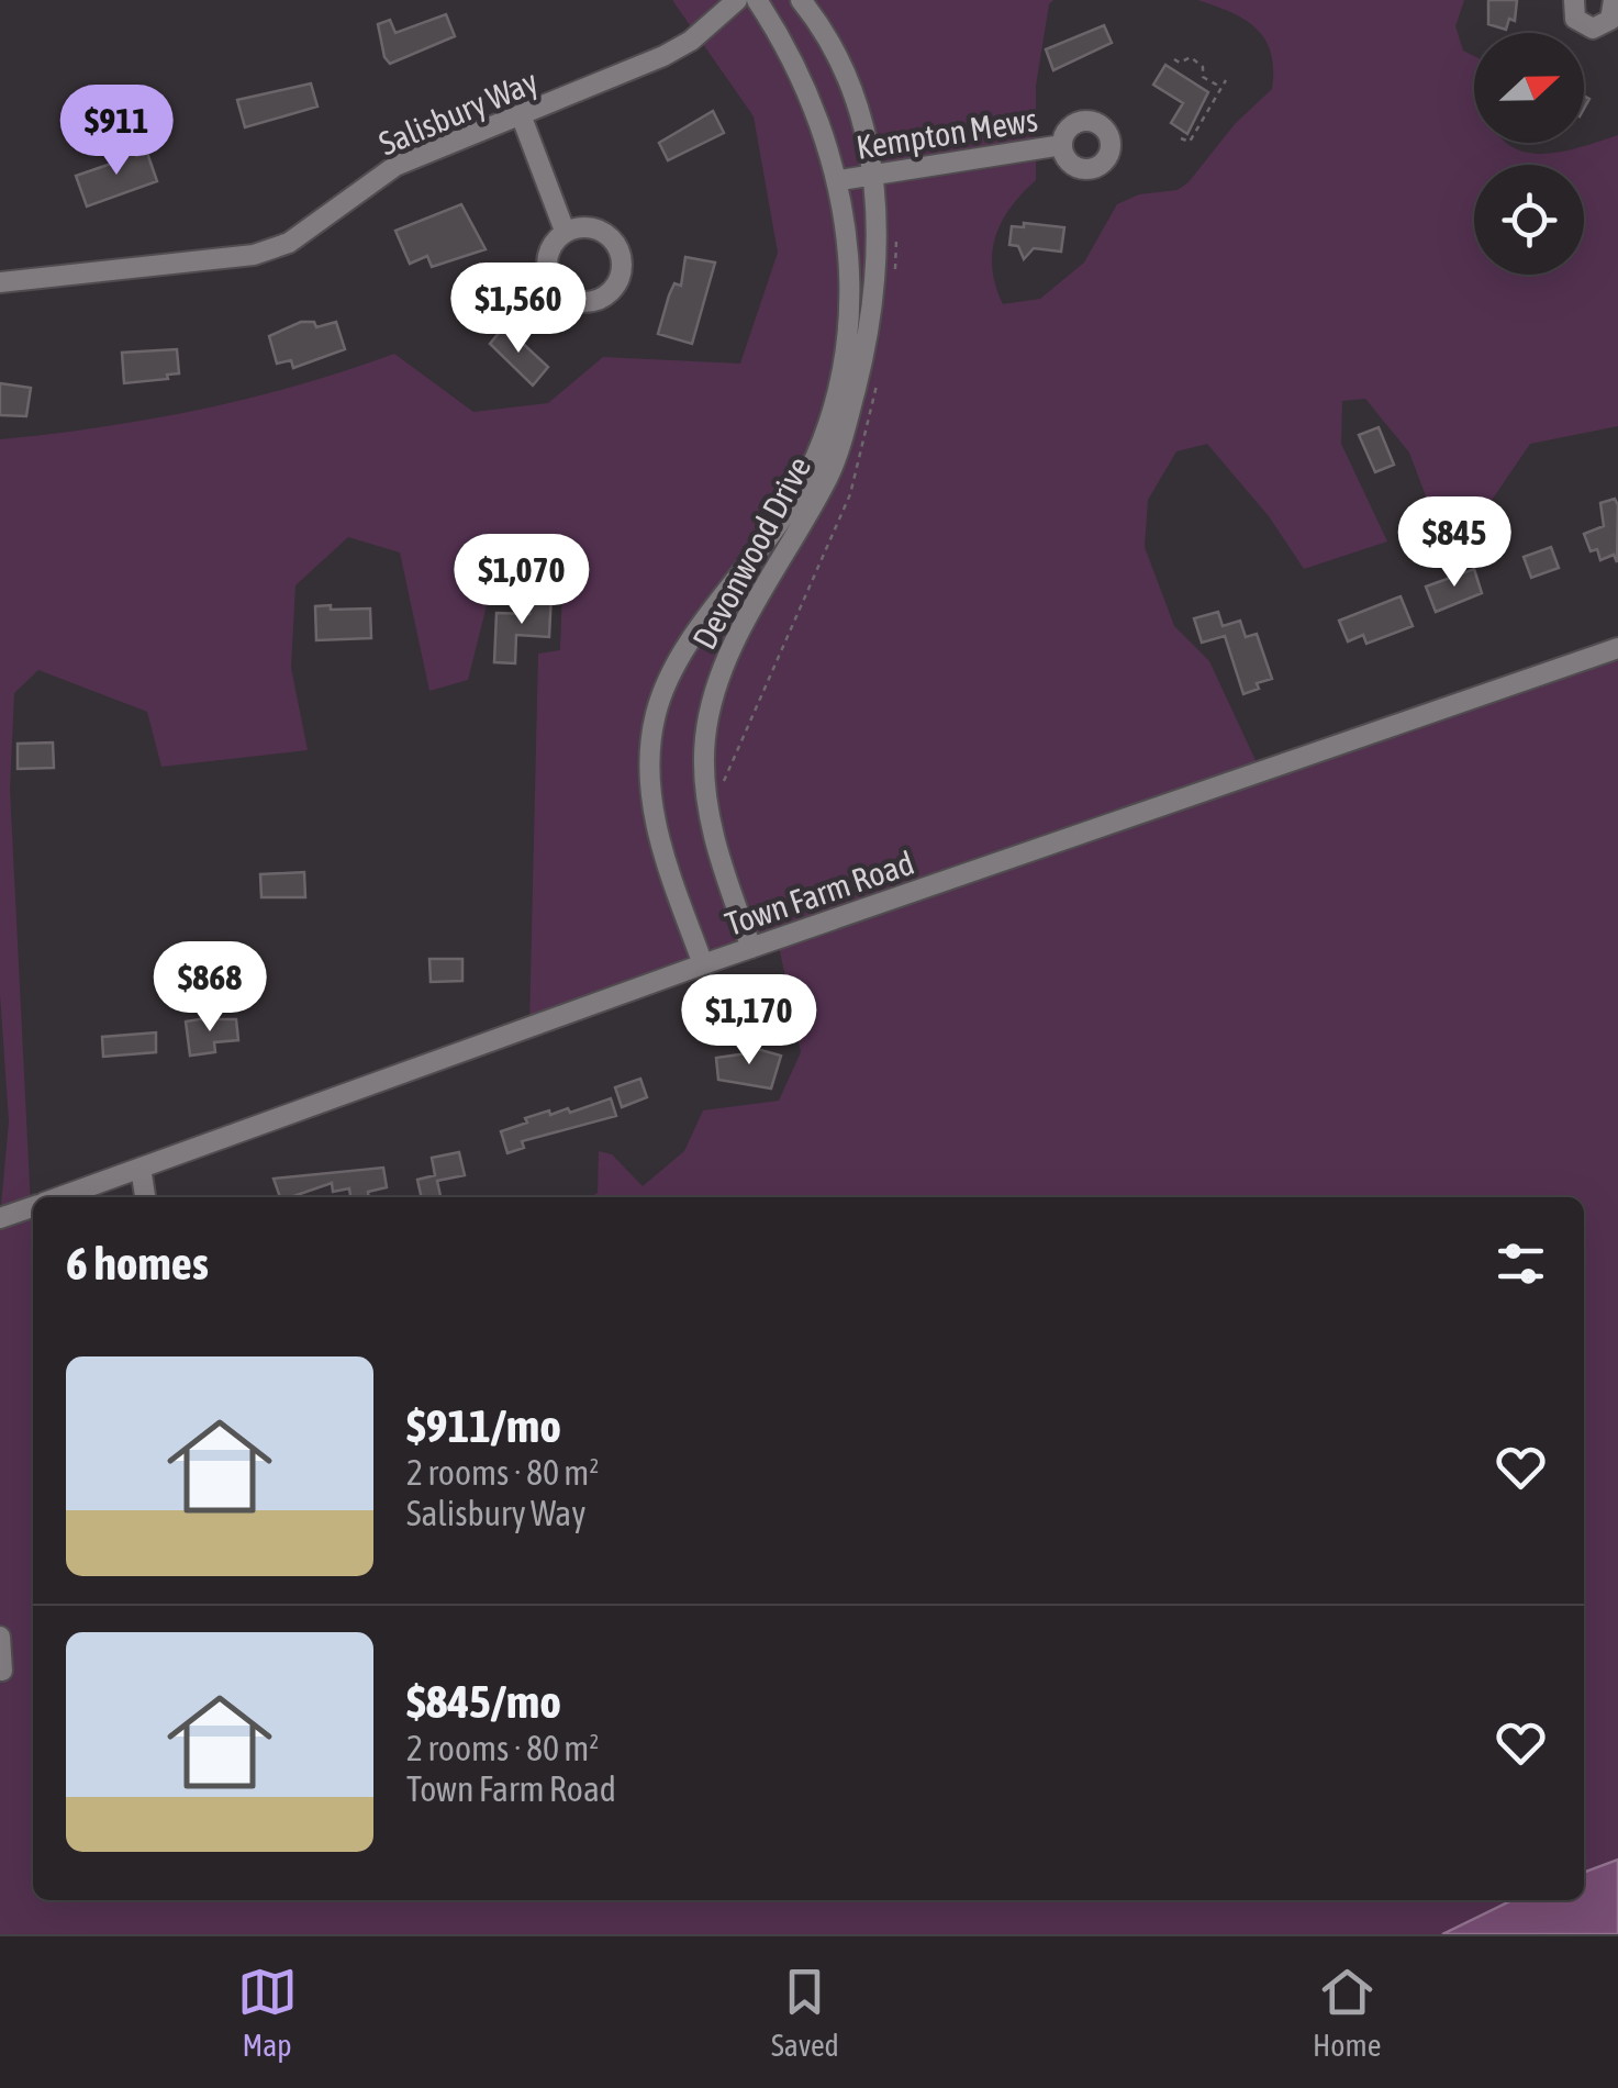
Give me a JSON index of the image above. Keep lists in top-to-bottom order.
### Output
{
  "streets": {
    "street": [
      "Salisbury Way",
      "Kempton Mews",
      "Devonwood Drive",
      "Town Farm Road"
    ]
  },
  "crossings": [
    ["Kempton Mews", "Devonwood Drive"],
    ["Devonwood Drive", "Town Farm Road"]
  ],
  "north": "right",
  "page": {
    "price": [
      "$911",
      "$1,560",
      "$845",
      "$1,070",
      "$868",
      "$1,170"
    ],
    "heading": "6 homes",
    "list": [
      {
        "name": "$911/mo",
        "note": "2 rooms · 80 m² · Salisbury Way"
      },
      {
        "name": "$845/mo",
        "note": "2 rooms · 80 m² · Town Farm Road"
      }
    ],
    "tabs": ["Map", "Saved", "Home"]
  }
}
